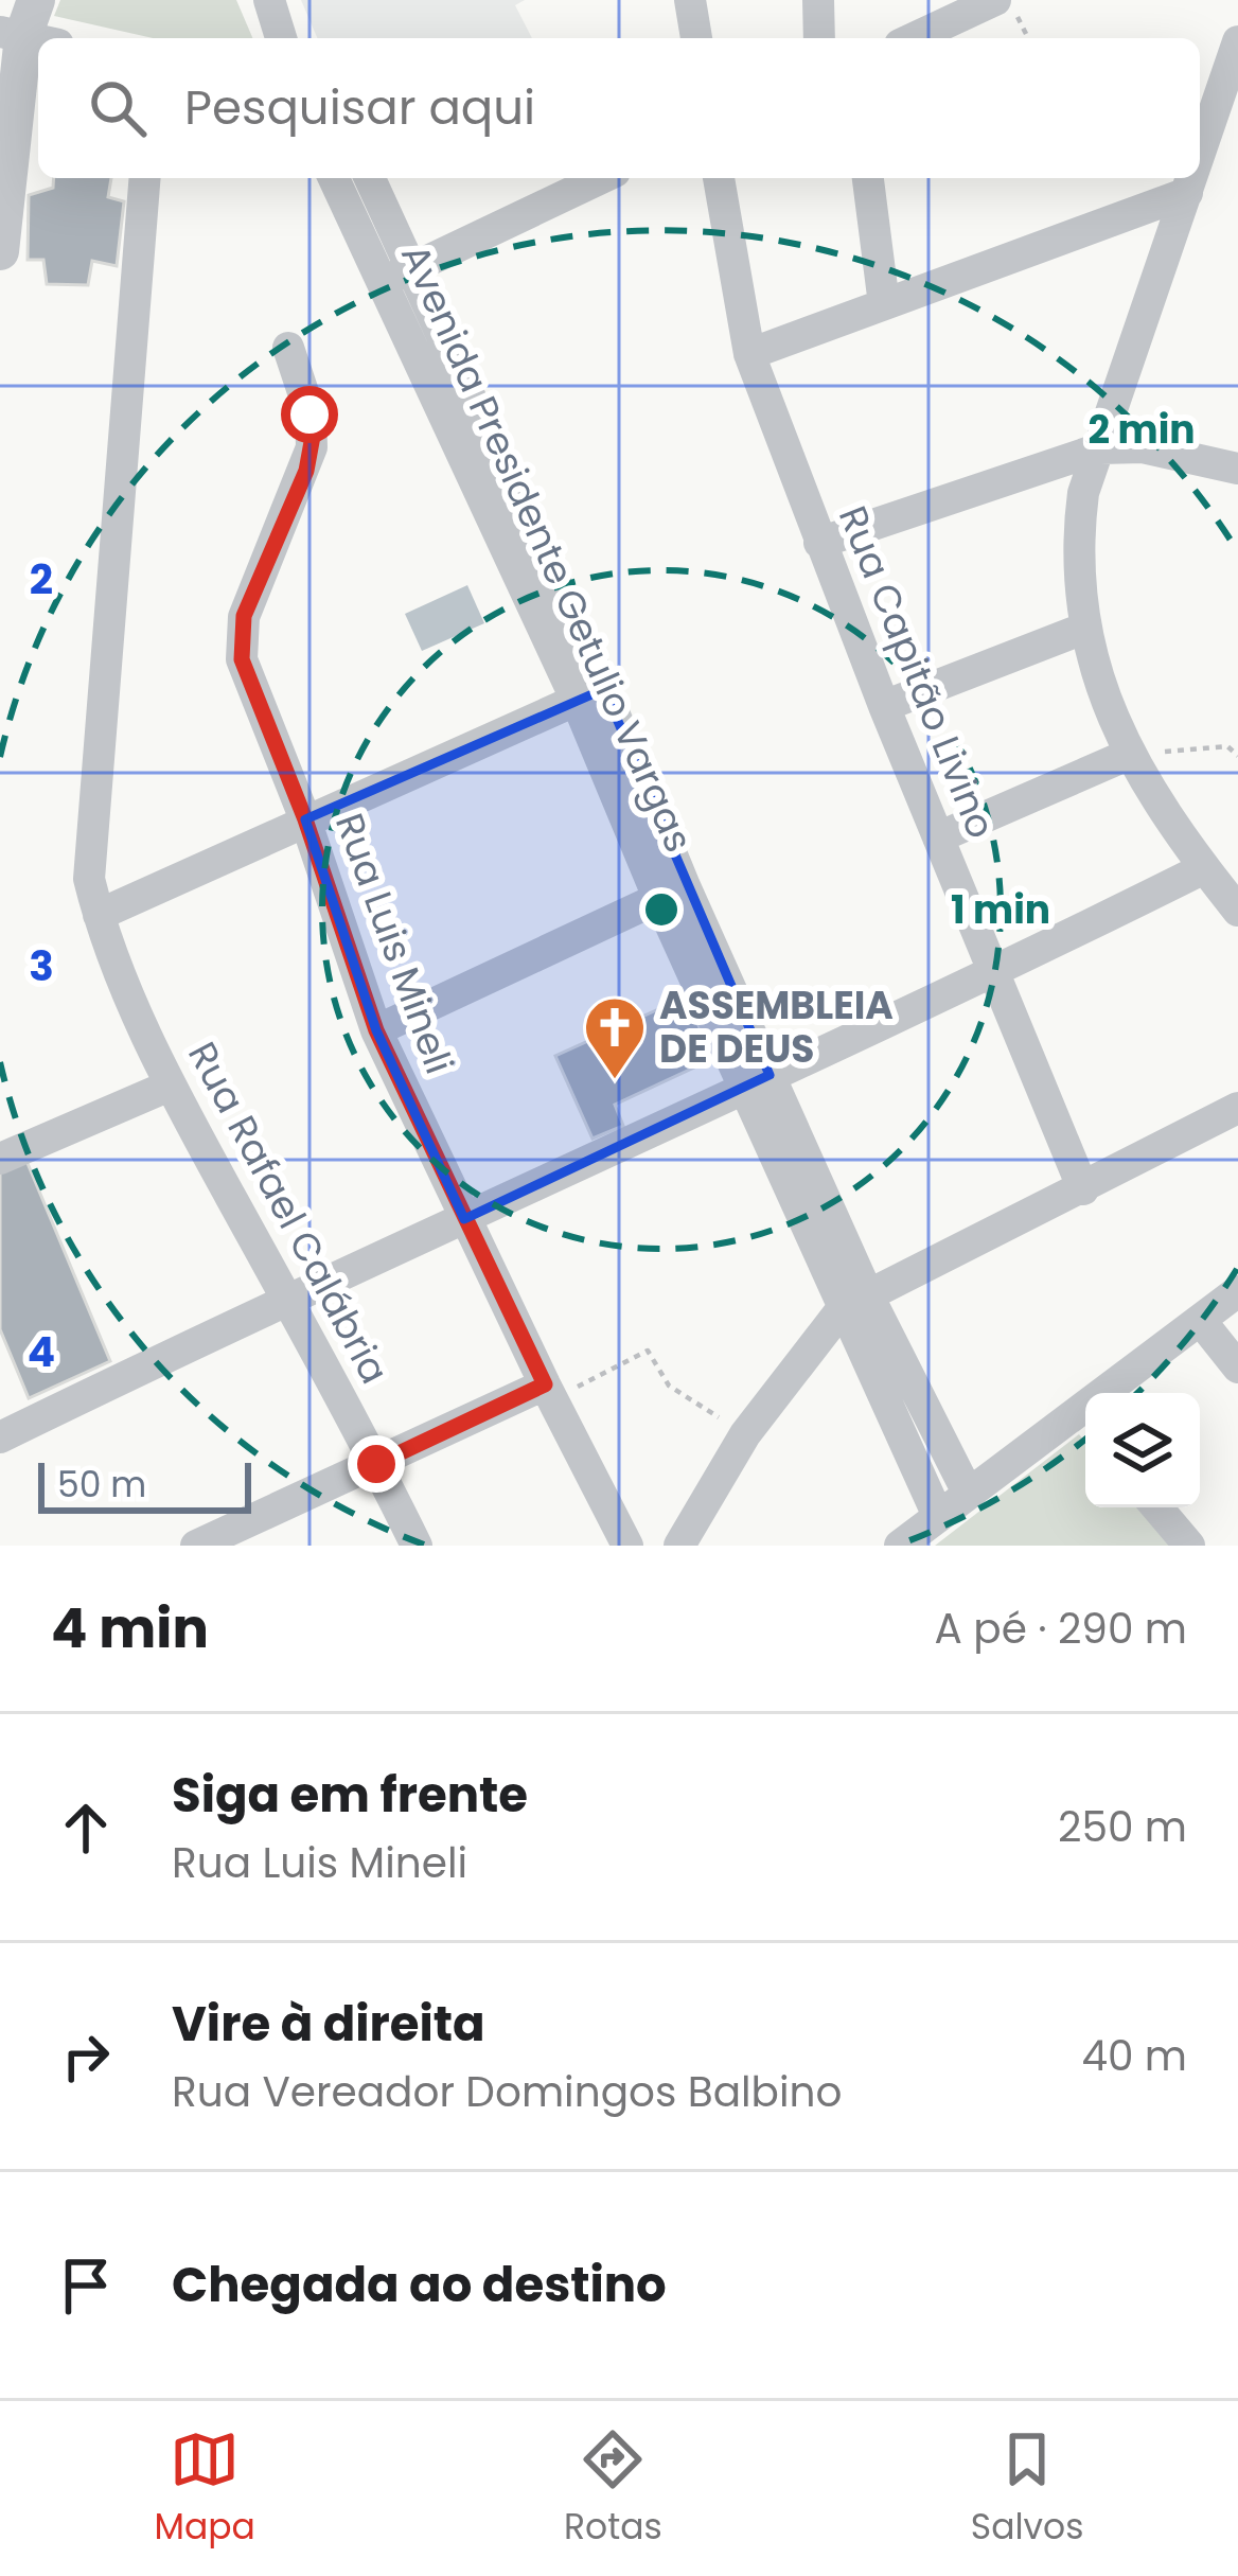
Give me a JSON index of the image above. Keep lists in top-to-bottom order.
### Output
{
  "streets": {
    "street": [
      "Avenida Presidente Getulio Vargas",
      "Rua Capitão Livino",
      "Rua Luis Mineli",
      "Rua Rafael Calábria"
    ]
  },
  "places": {
    "church": ["ASSEMBLEIA DE DEUS"]
  },
  "scale_bar": "50 m",
  "page": {
    "search": "Pesquisar aqui",
    "scale": "50 m",
    "heading": ["4 min", "A pé · 290 m"],
    "list": [
      ["Siga em frente", "Rua Luis Mineli", "250 m"],
      ["Vire à direita", "Rua Vereador Domingos Balbino", "40 m"],
      "Chegada ao destino"
    ],
    "nav": ["Mapa", "Rotas", "Salvos"]
  },
  "grid": {
    "rows": ["2", "3", "4"]
  },
  "rings": ["2 min", "1 min"]
}
